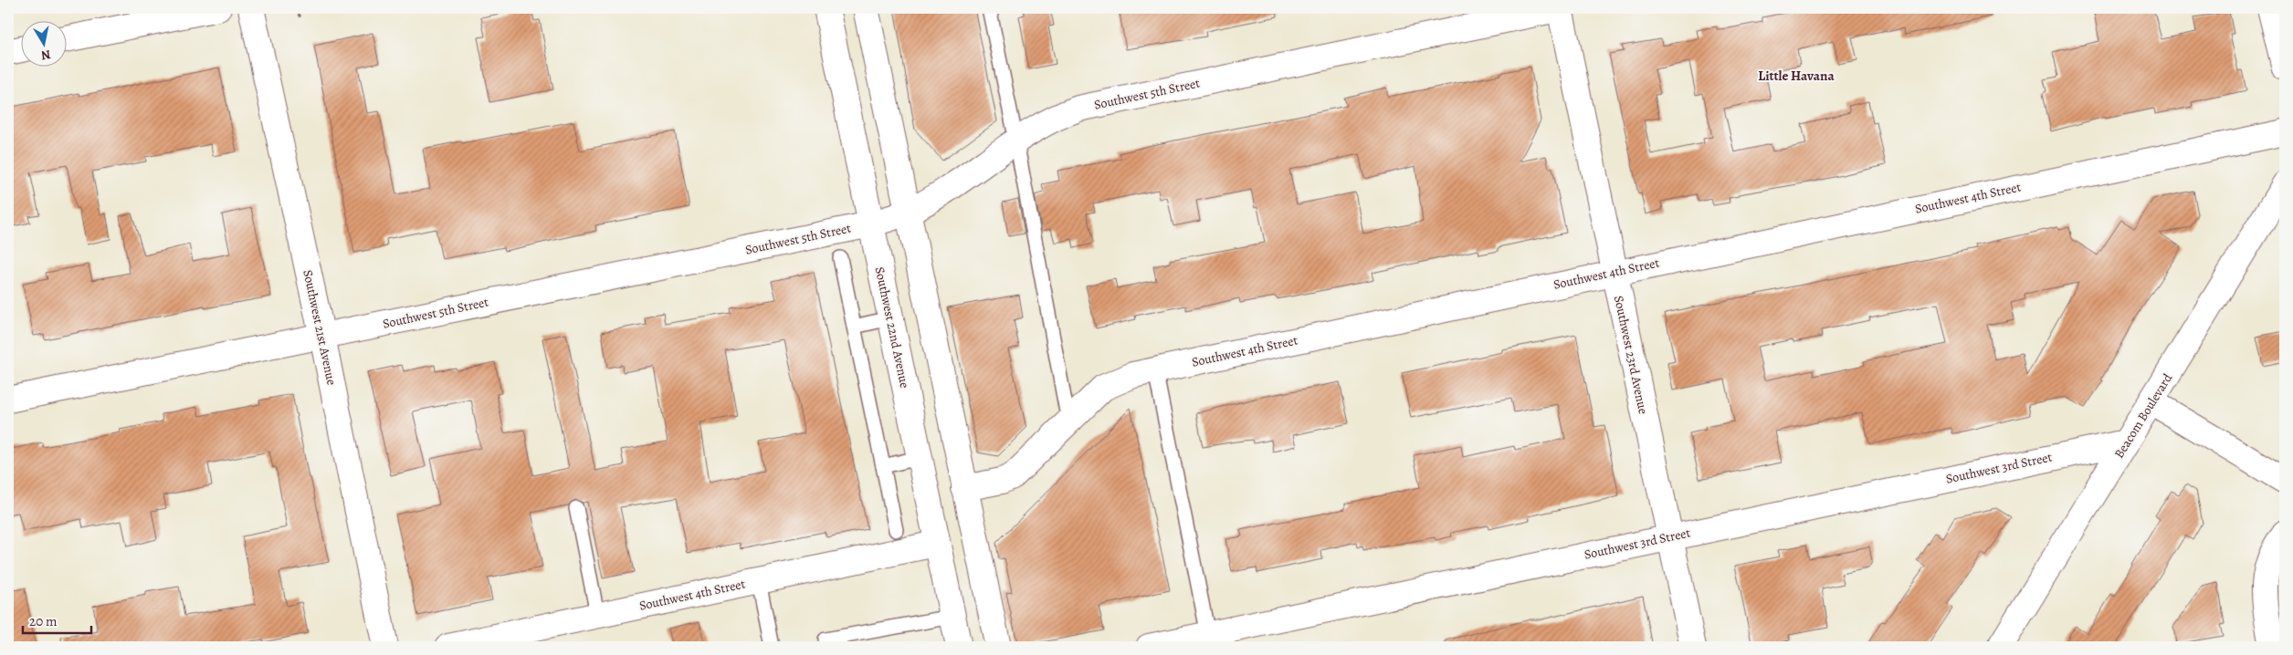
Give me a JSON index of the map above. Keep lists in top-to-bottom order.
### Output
{
  "streets": {
    "street": [
      "Southwest 5th Street",
      "Southwest 4th Street",
      "Southwest 21st Avenue",
      "Southwest 22nd Avenue",
      "Southwest 23rd Avenue",
      "Beacom Boulevard",
      "Southwest 3rd Street"
    ]
  },
  "crossings": [
    ["Southwest 5th Street", "Southwest 21st Avenue"],
    ["Southwest 5th Street", "Southwest 22nd Avenue"],
    ["Southwest 5th Street", "Southwest 23rd Avenue"],
    ["Southwest 4th Street", "Southwest 22nd Avenue"],
    ["Southwest 4th Street", "Southwest 23rd Avenue"],
    ["Southwest 23rd Avenue", "Southwest 3rd Street"],
    ["Beacom Boulevard", "Southwest 3rd Street"]
  ],
  "districts": ["Little Havana"],
  "scale_bar": "20 m",
  "north": "bottom"
}
